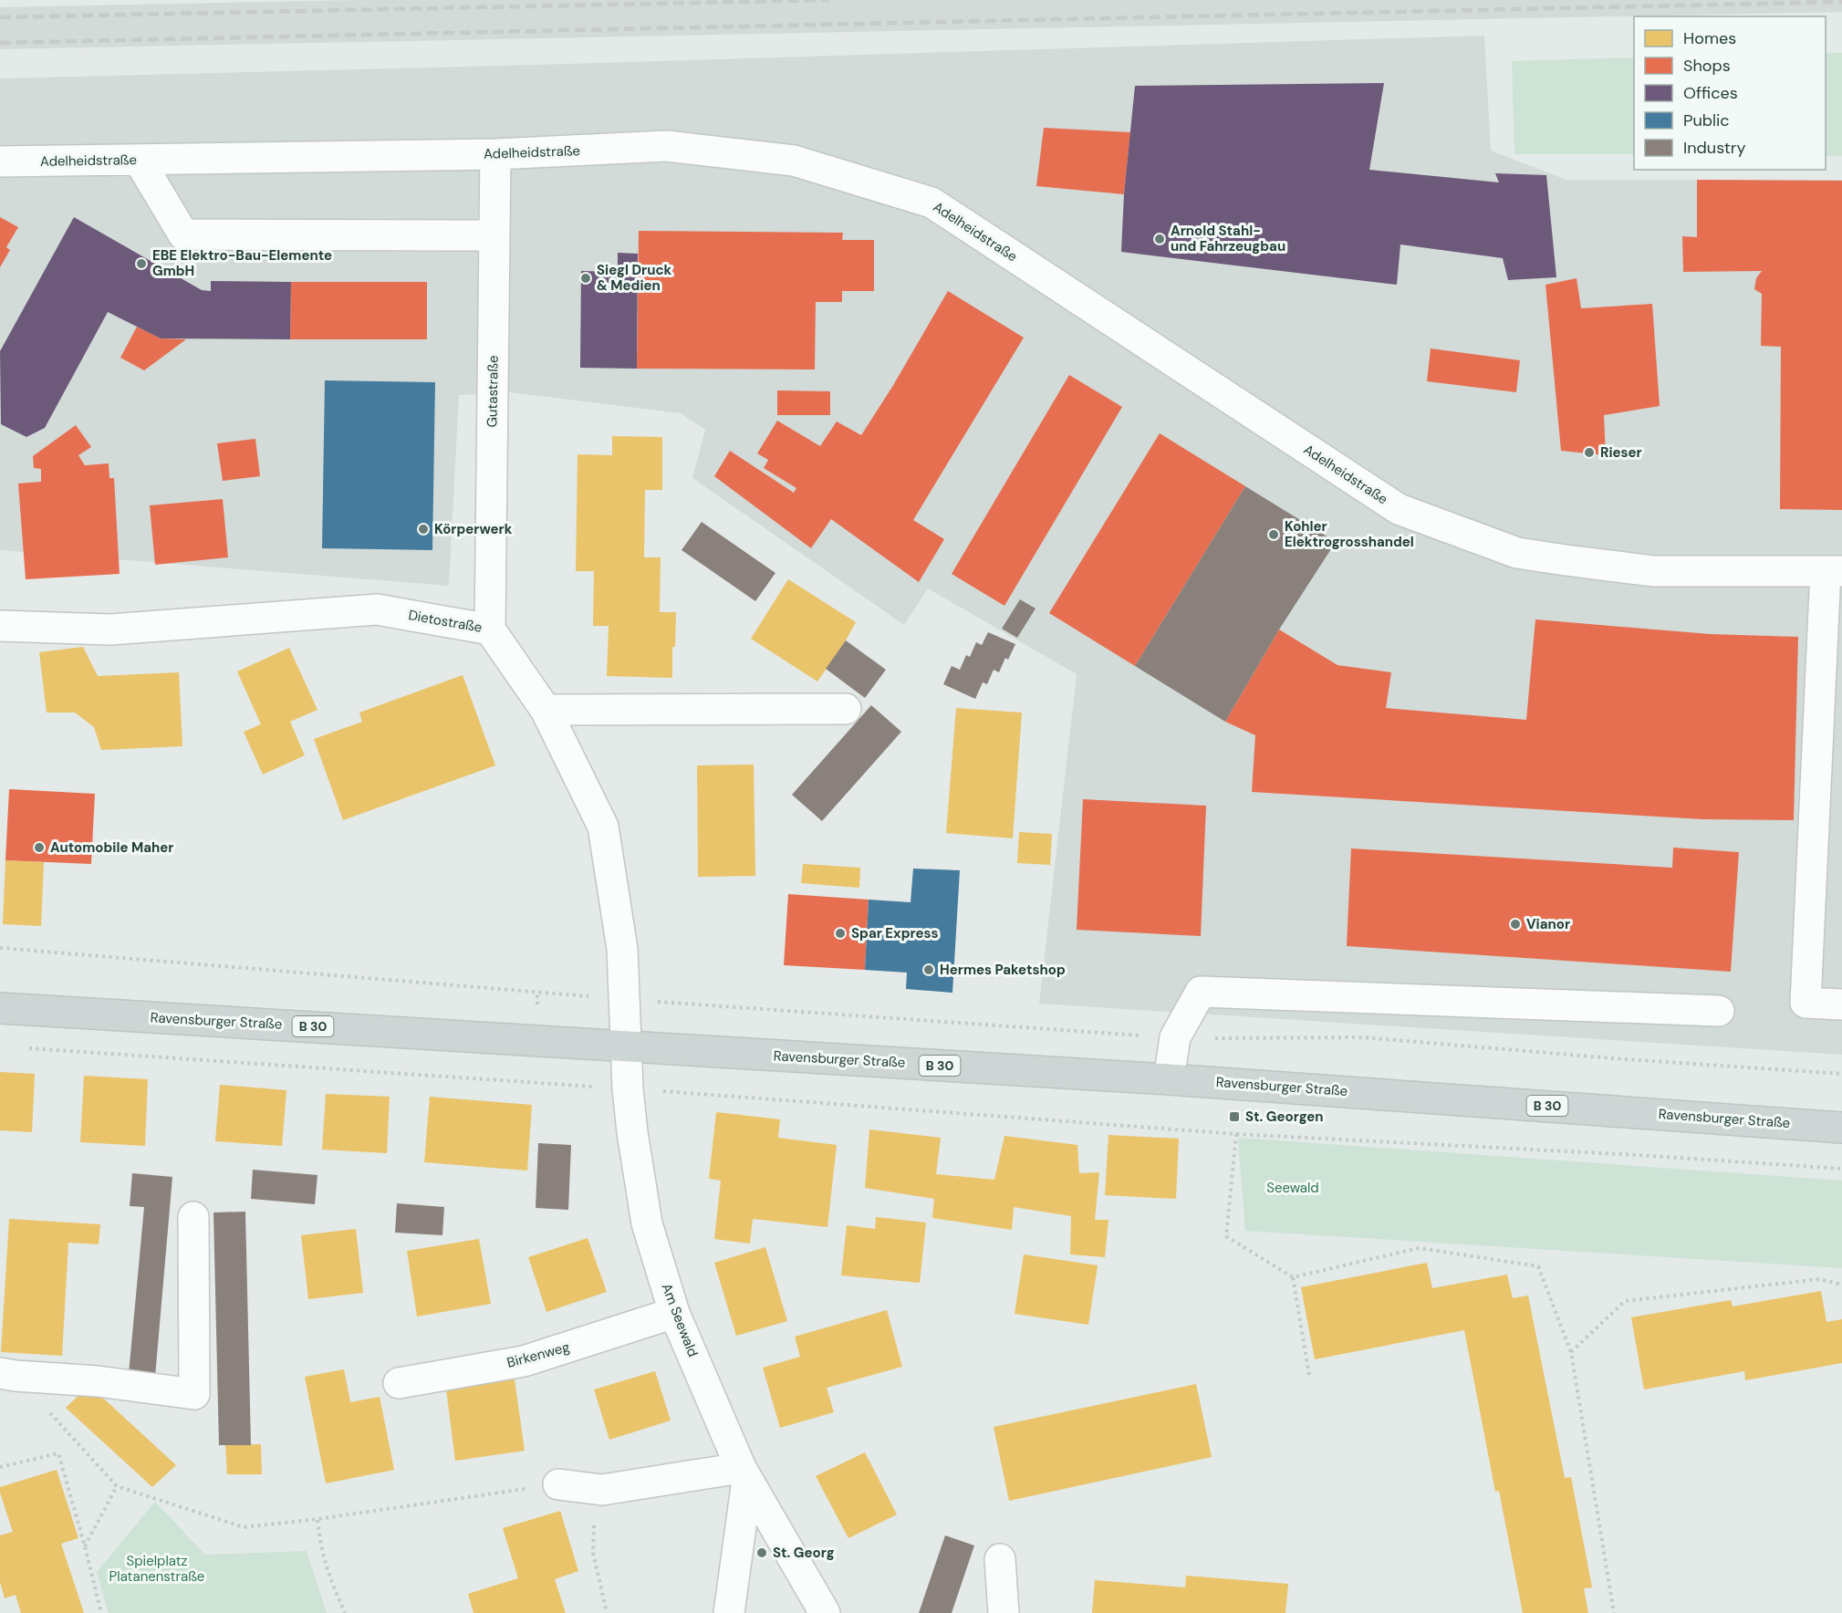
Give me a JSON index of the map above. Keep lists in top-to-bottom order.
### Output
{
  "streets": {
    "main road": ["Ravensburger Straße", "B 30"],
    "street": [
      "Adelheidstraße",
      "Gutastraße",
      "Dietostraße",
      "Am Seewald",
      "Birkenweg"
    ]
  },
  "crossings": [
    ["Adelheidstraße", "Gutastraße"],
    ["Gutastraße", "Dietostraße"],
    ["Dietostraße", "Am Seewald"],
    ["Ravensburger Straße", "Am Seewald"],
    ["Am Seewald", "Birkenweg"]
  ],
  "parks": ["Seewald", "Spielplatz Platanenstraße"],
  "places": {
    "other": [
      "Arnold Stahl- und Fahrzeugbau",
      "EBE Elektro-Bau-Elemente GmbH",
      "Siegl Druck & Medien",
      "Rieser",
      "Körperwerk",
      "Kohler Elektrogrosshandel",
      "Automobile Maher",
      "Vianor",
      "Spar Express",
      "Hermes Paketshop",
      "St. Georg"
    ],
    "transit": ["St. Georgen"]
  },
  "legend": [
    "Homes",
    "Shops",
    "Offices",
    "Public",
    "Industry"
  ]
}
